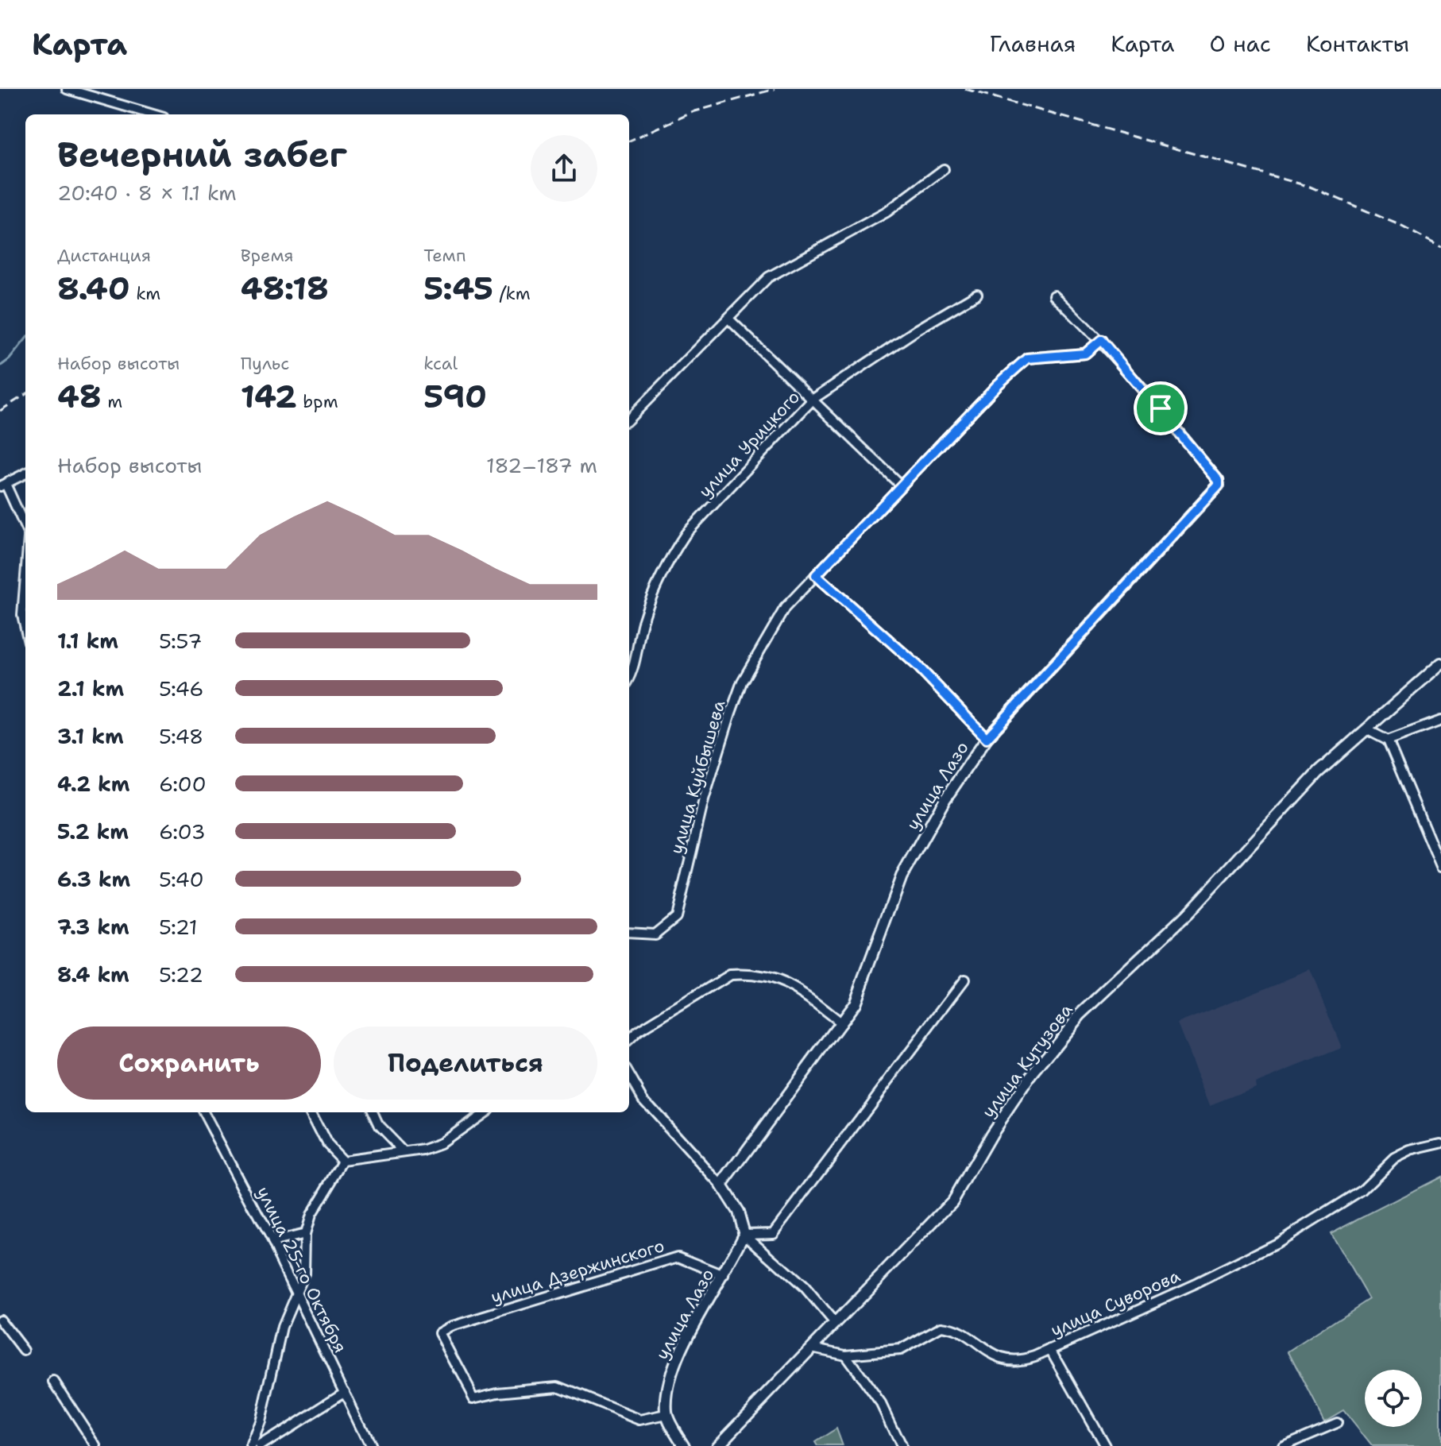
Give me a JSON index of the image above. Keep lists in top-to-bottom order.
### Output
{
  "streets": {
    "street": [
      "улица Урицкого",
      "улица Куйбышева",
      "улица Лазо",
      "улица Кутузова",
      "улица 25-го Октября",
      "улица Дзержинского",
      "улица Суворова"
    ]
  },
  "crossings": [
    ["улица Куйбышева", "улица Лазо"],
    ["улица Лазо", "улица Дзержинского"],
    ["улица Кутузова", "улица Суворова"]
  ],
  "page": {
    "header": "Карта",
    "nav": [
      "Главная",
      "Карта",
      "О нас",
      "Контакты"
    ],
    "heading": ["Вечерний забег", "20:40 · 8 × 1.1 km"],
    "stats": [
      ["Дистанция", "8.40 km"],
      ["Время", "48:18"],
      ["Темп", "5:45 /km"],
      ["Набор высоты", "48 m"],
      ["Пульс", "142 bpm"],
      ["kcal", "590"]
    ],
    "chart": ["Набор высоты", "182–187 m"],
    "list": [
      {
        "name": "1.1 km",
        "note": "5:57"
      },
      {
        "name": "2.1 km",
        "note": "5:46"
      },
      {
        "name": "3.1 km",
        "note": "5:48"
      },
      {
        "name": "4.2 km",
        "note": "6:00"
      },
      {
        "name": "5.2 km",
        "note": "6:03"
      },
      {
        "name": "6.3 km",
        "note": "5:40"
      },
      {
        "name": "7.3 km",
        "note": "5:21"
      },
      {
        "name": "8.4 km",
        "note": "5:22"
      }
    ],
    "buttons": ["Сохранить", "Поделиться"]
  }
}
